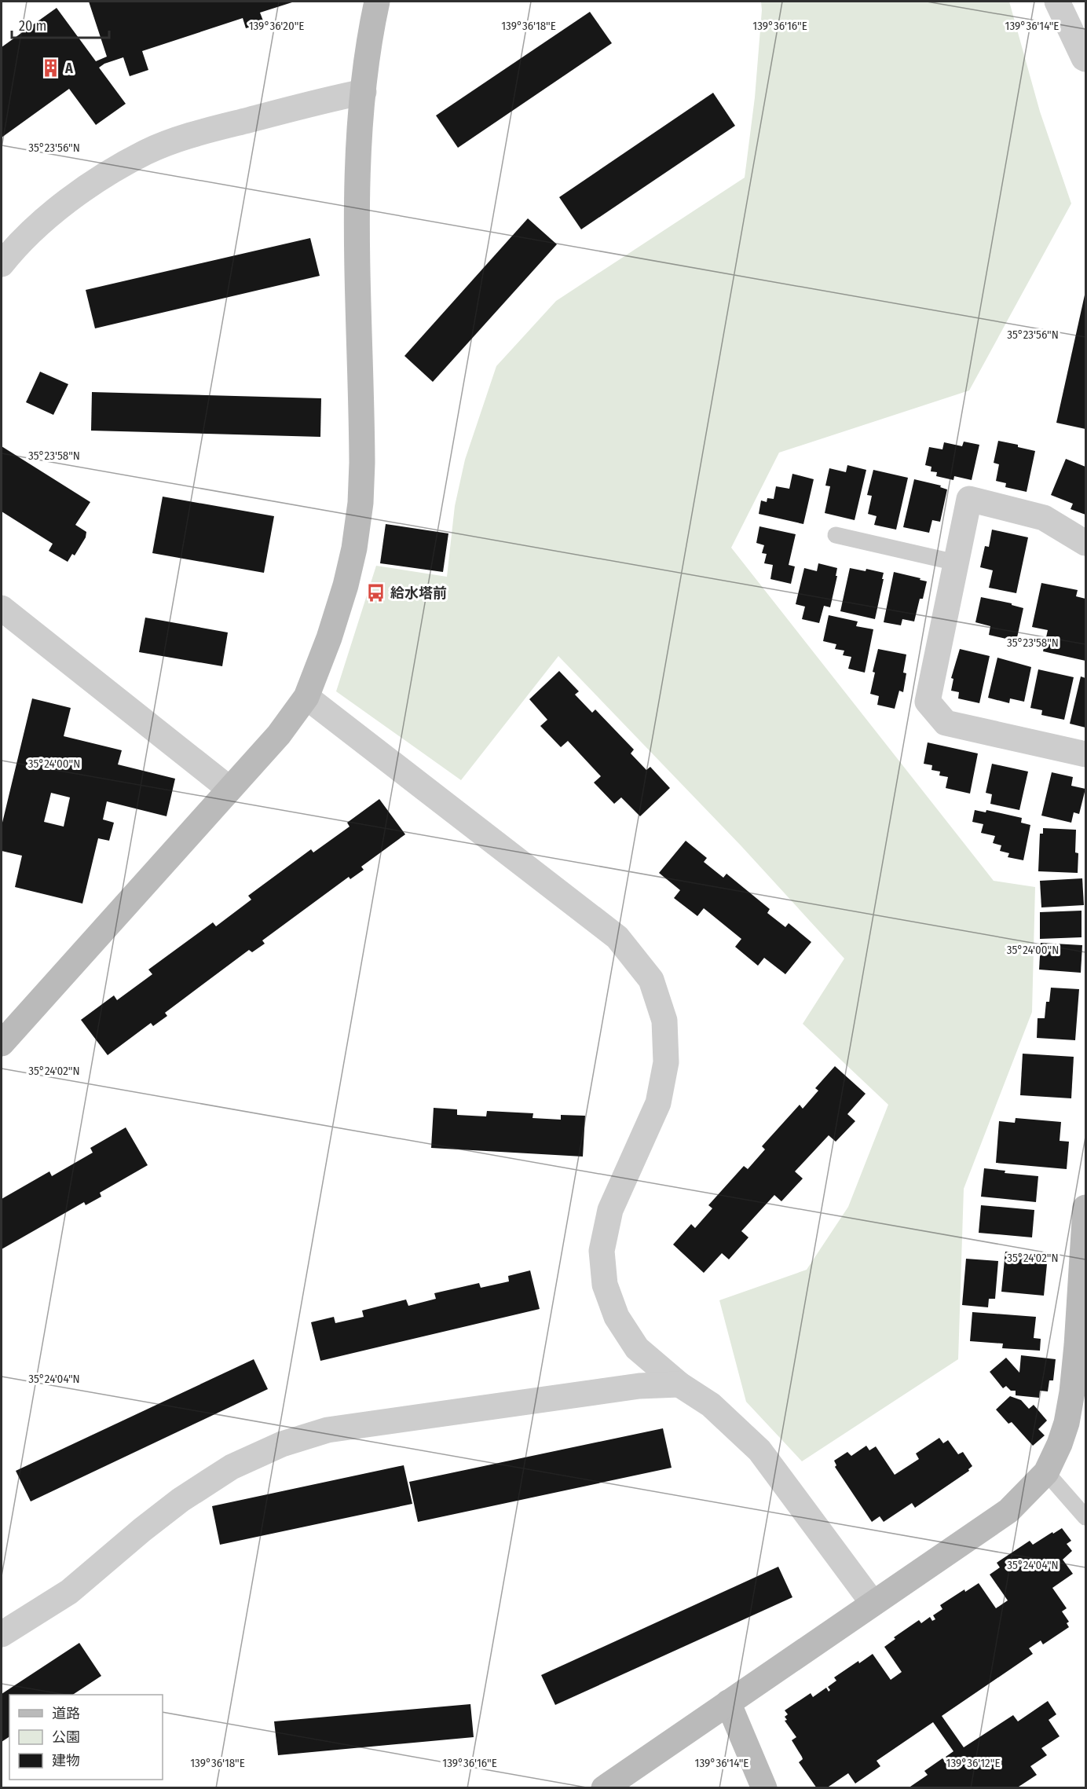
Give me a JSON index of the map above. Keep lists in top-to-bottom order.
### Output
{
  "places": {
    "building": ["A"],
    "bus stop": ["給水塔前"]
  },
  "legend": ["道路", "公園", "建物"],
  "scale_bar": "20 m",
  "coordinates": [
    "139°36'20\"E",
    "139°36'18\"E",
    "139°36'16\"E",
    "139°36'14\"E",
    "35°23'56\"N",
    "35°23'58\"N",
    "35°24'00\"N",
    "35°24'02\"N",
    "35°24'04\"N",
    "139°36'12\"E"
  ]
}
